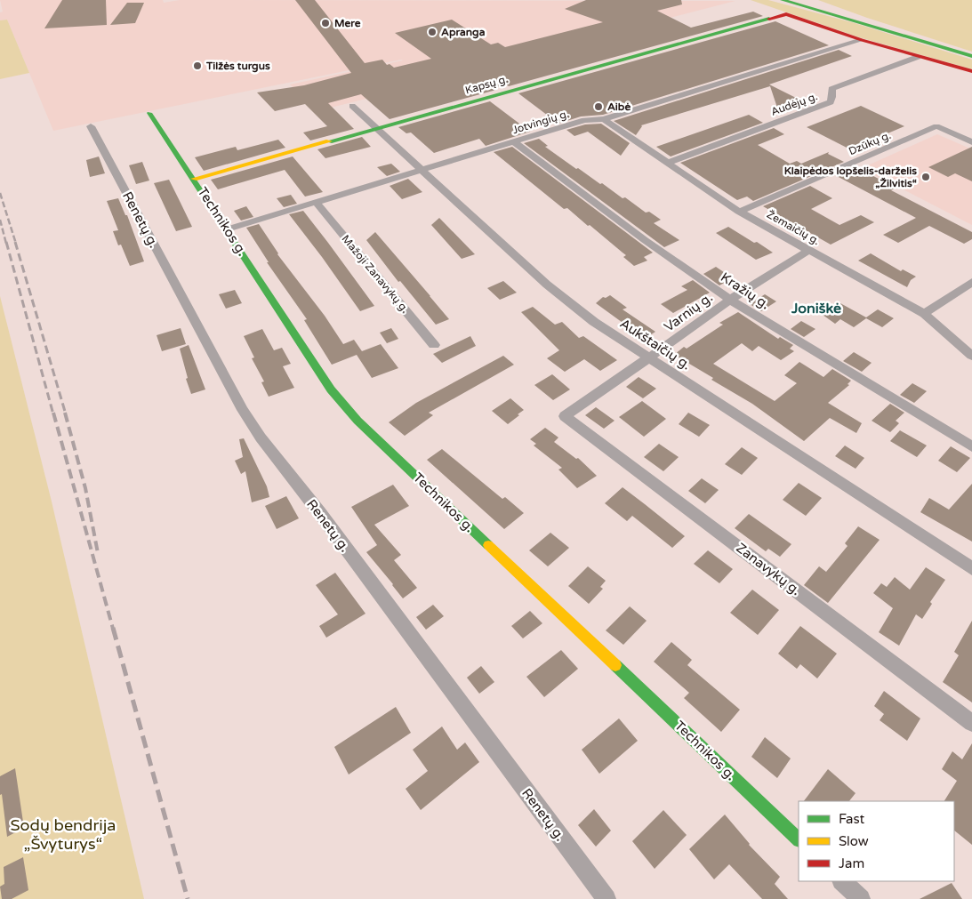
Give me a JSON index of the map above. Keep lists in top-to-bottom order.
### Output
{
  "streets": {
    "street": [
      "Kapsų g.",
      "Audėjų g.",
      "Jotvingių g.",
      "Dzūkų g.",
      "Renetų g.",
      "Technikos g.",
      "Žemaičių g.",
      "Mažoji Zanavykų g.",
      "Kražių g.",
      "Varnių g.",
      "Aukštaičių g.",
      "Zanavykų g."
    ]
  },
  "crossings": [
    ["Kapsų g.", "Jotvingių g."],
    ["Kapsų g.", "Technikos g."],
    ["Kapsų g.", "Aukštaičių g."],
    ["Audėjų g.", "Žemaičių g."],
    ["Jotvingių g.", "Technikos g."],
    ["Jotvingių g.", "Žemaičių g."],
    ["Jotvingių g.", "Mažoji Zanavykų g."],
    ["Jotvingių g.", "Kražių g."],
    ["Jotvingių g.", "Aukštaičių g."],
    ["Dzūkų g.", "Žemaičių g."],
    ["Žemaičių g.", "Varnių g."],
    ["Kražių g.", "Varnių g."],
    ["Varnių g.", "Aukštaičių g."],
    ["Varnių g.", "Zanavykų g."]
  ],
  "districts": ["Joniškė"],
  "parks": ["Sodų bendrija „Švyturys“"],
  "places": [
    "Mere",
    "Apranga",
    "Tilžės turgus",
    "Aibė",
    "Klaipėdos lopšelis-darželis „Žilvitis“"
  ],
  "legend": ["Fast", "Slow", "Jam"]
}
